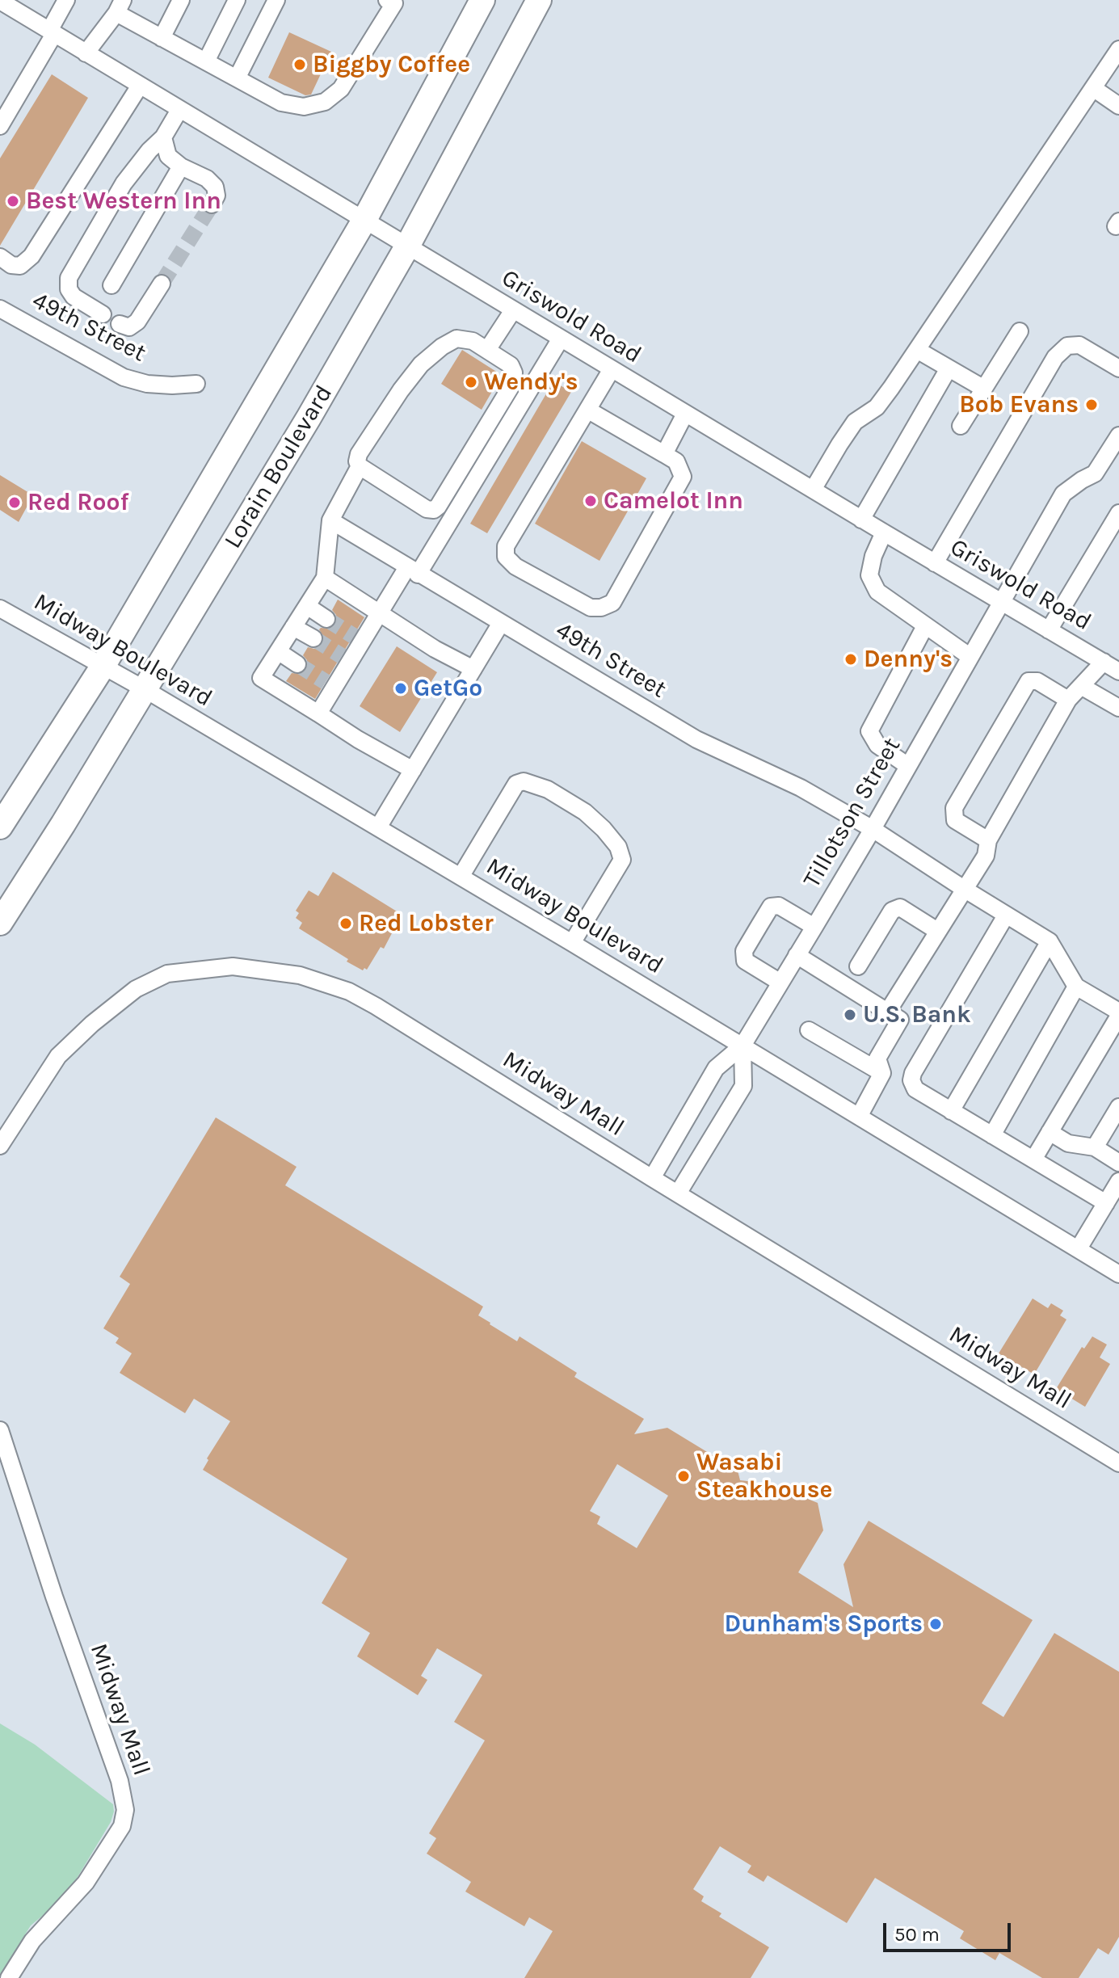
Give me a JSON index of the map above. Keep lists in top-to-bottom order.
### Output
{
  "streets": {
    "highway": ["Lorain Boulevard"],
    "street": [
      "Griswold Road",
      "49th Street",
      "Midway Boulevard",
      "Tillotson Street",
      "Midway Mall"
    ]
  },
  "crossings": [
    ["Griswold Road", "Lorain Boulevard"],
    ["Griswold Road", "Tillotson Street"],
    ["49th Street", "Tillotson Street"],
    ["Lorain Boulevard", "Midway Boulevard"],
    ["Midway Boulevard", "Tillotson Street"],
    ["Tillotson Street", "Midway Mall"]
  ],
  "places": [
    "Biggby Coffee",
    "Best Western Inn",
    "Wendy's",
    "Bob Evans",
    "Camelot Inn",
    "Red Roof",
    "Denny's",
    "GetGo",
    "Red Lobster",
    "U.S. Bank",
    "Wasabi Steakhouse",
    "Dunham's Sports"
  ],
  "scale_bar": "50 m"
}
